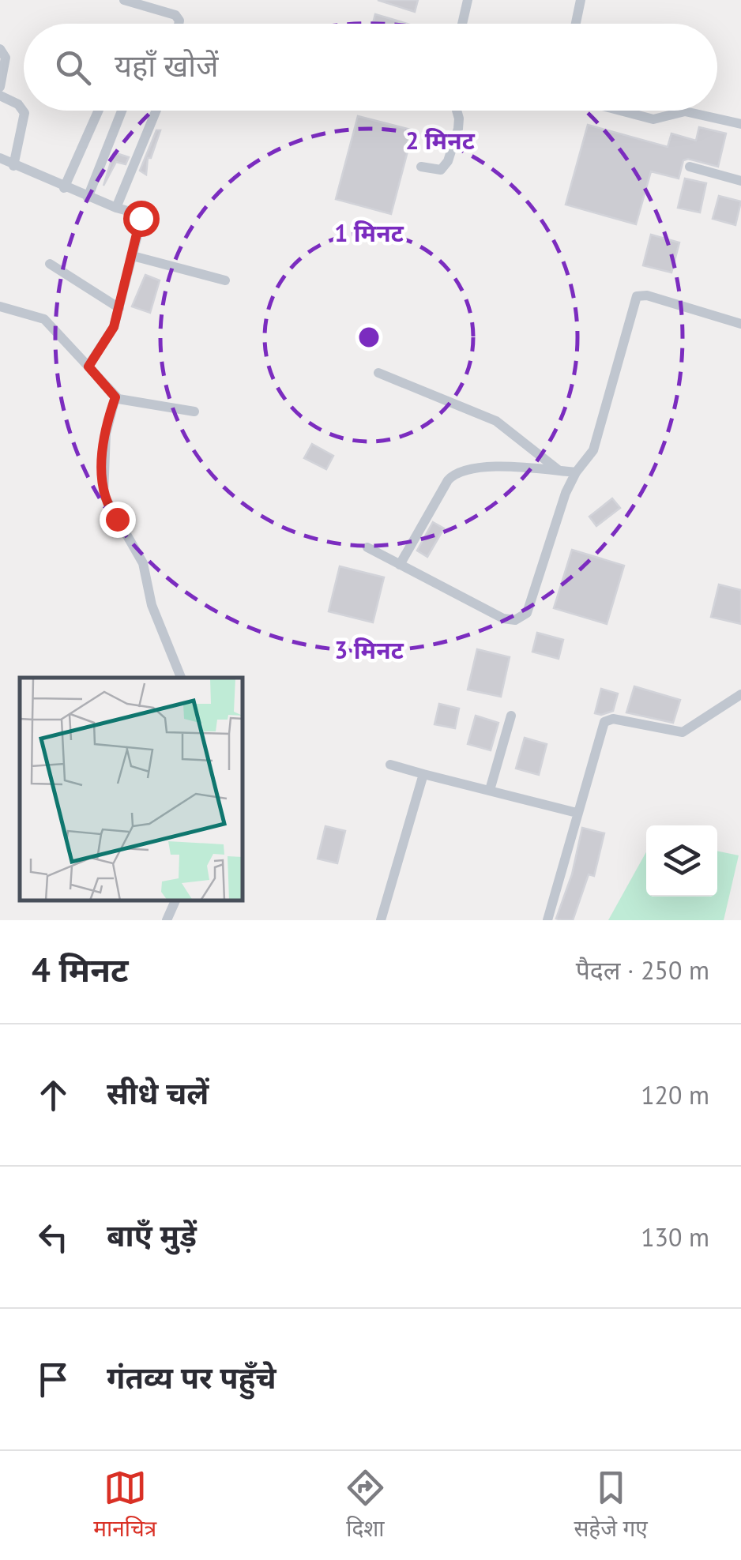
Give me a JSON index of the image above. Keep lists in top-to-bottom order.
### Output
{
  "page": {
    "search": "यहाँ खोजें",
    "heading": ["4 मिनट", "पैदल · 250 m"],
    "list": [
      ["सीधे चलें", "120 m"],
      ["बाएँ मुड़ें", "130 m"],
      "गंतव्य पर पहुँचे"
    ],
    "nav": ["मानचित्र", "दिशा", "सहेजे गए"]
  },
  "rings": ["2 मिनट", "1 मिनट", "3 मिनट"]
}
